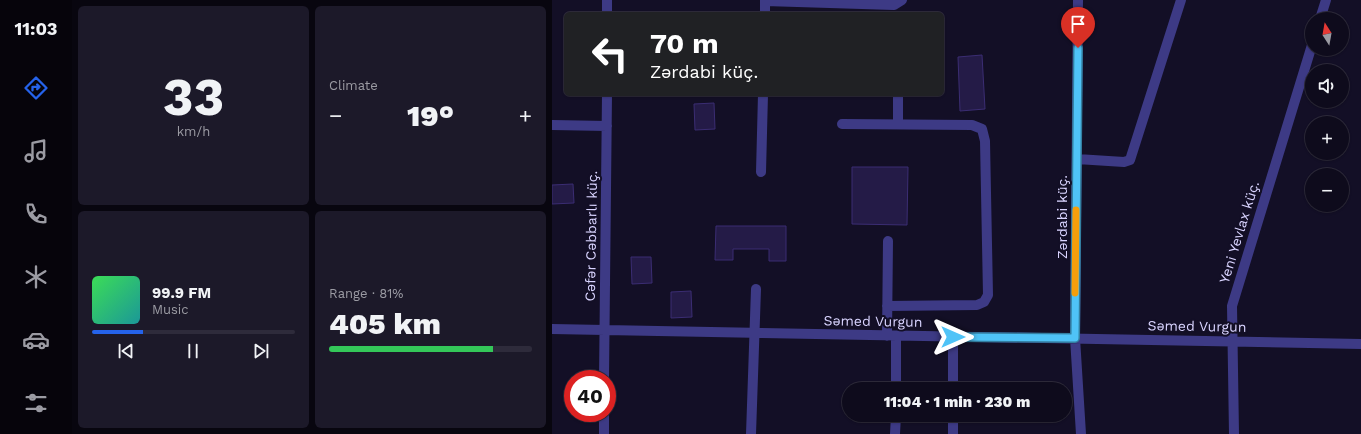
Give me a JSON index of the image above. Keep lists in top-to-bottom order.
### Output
{
  "streets": {
    "street": [
      "Zərdabi küç.",
      "Yeni Yevlax küç.",
      "Cəfər Cəbbarlı küç.",
      "Səmed Vurgun"
    ]
  },
  "crossings": [
    ["Zərdabi küç.", "Səmed Vurgun"],
    ["Yeni Yevlax küç.", "Səmed Vurgun"],
    ["Cəfər Cəbbarlı küç.", "Səmed Vurgun"]
  ],
  "north": "top",
  "page": {
    "tabs": "11:03",
    "tile": [
      ["33", "km/h"],
      "Climate",
      ["Range · 81%", "405 km"]
    ],
    "map_buttons": ["+", "−"],
    "turn": ["70 m", "Zərdabi küç."],
    "heat": ["−", "19°", "+"],
    "song": ["99.9 FM", "Music"],
    "limit": "40",
    "trip": "11:04 · 1 min · 230 m"
  }
}
